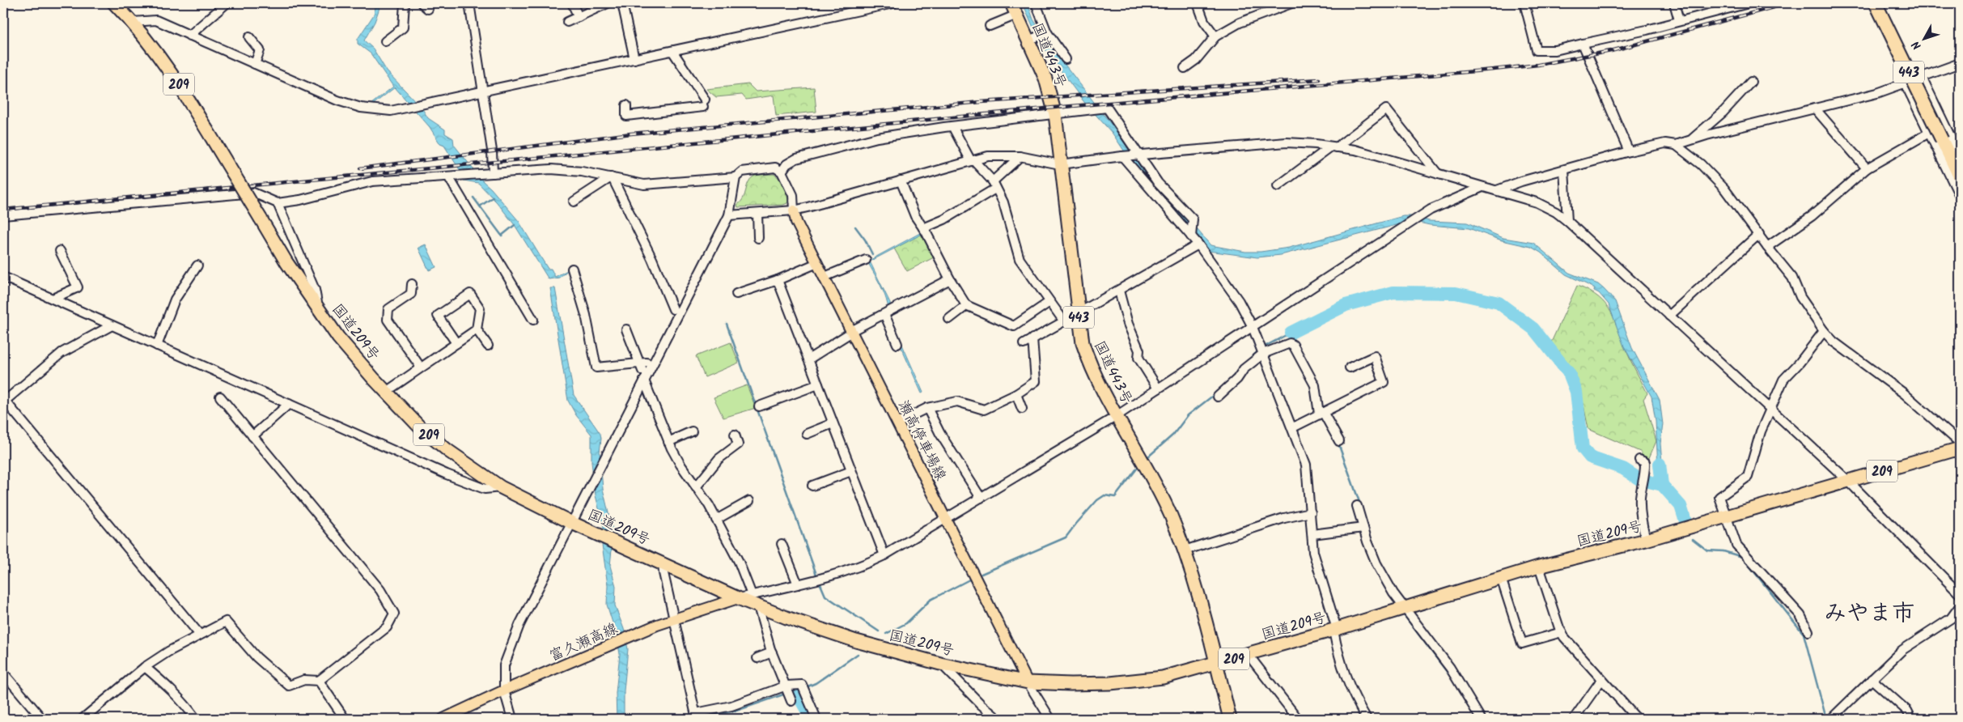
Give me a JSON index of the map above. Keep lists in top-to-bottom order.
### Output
{
  "streets": {
    "highway": [
      "国道443号",
      "443",
      "209",
      "国道209号"
    ],
    "main road": ["瀬高停車場線", "富久瀬高線"]
  },
  "crossings": [
    ["国道443号", "国道209号"],
    ["国道209号", "瀬高停車場線"],
    ["国道209号", "富久瀬高線"]
  ],
  "districts": ["みやま市"],
  "north": "bottom left"
}
